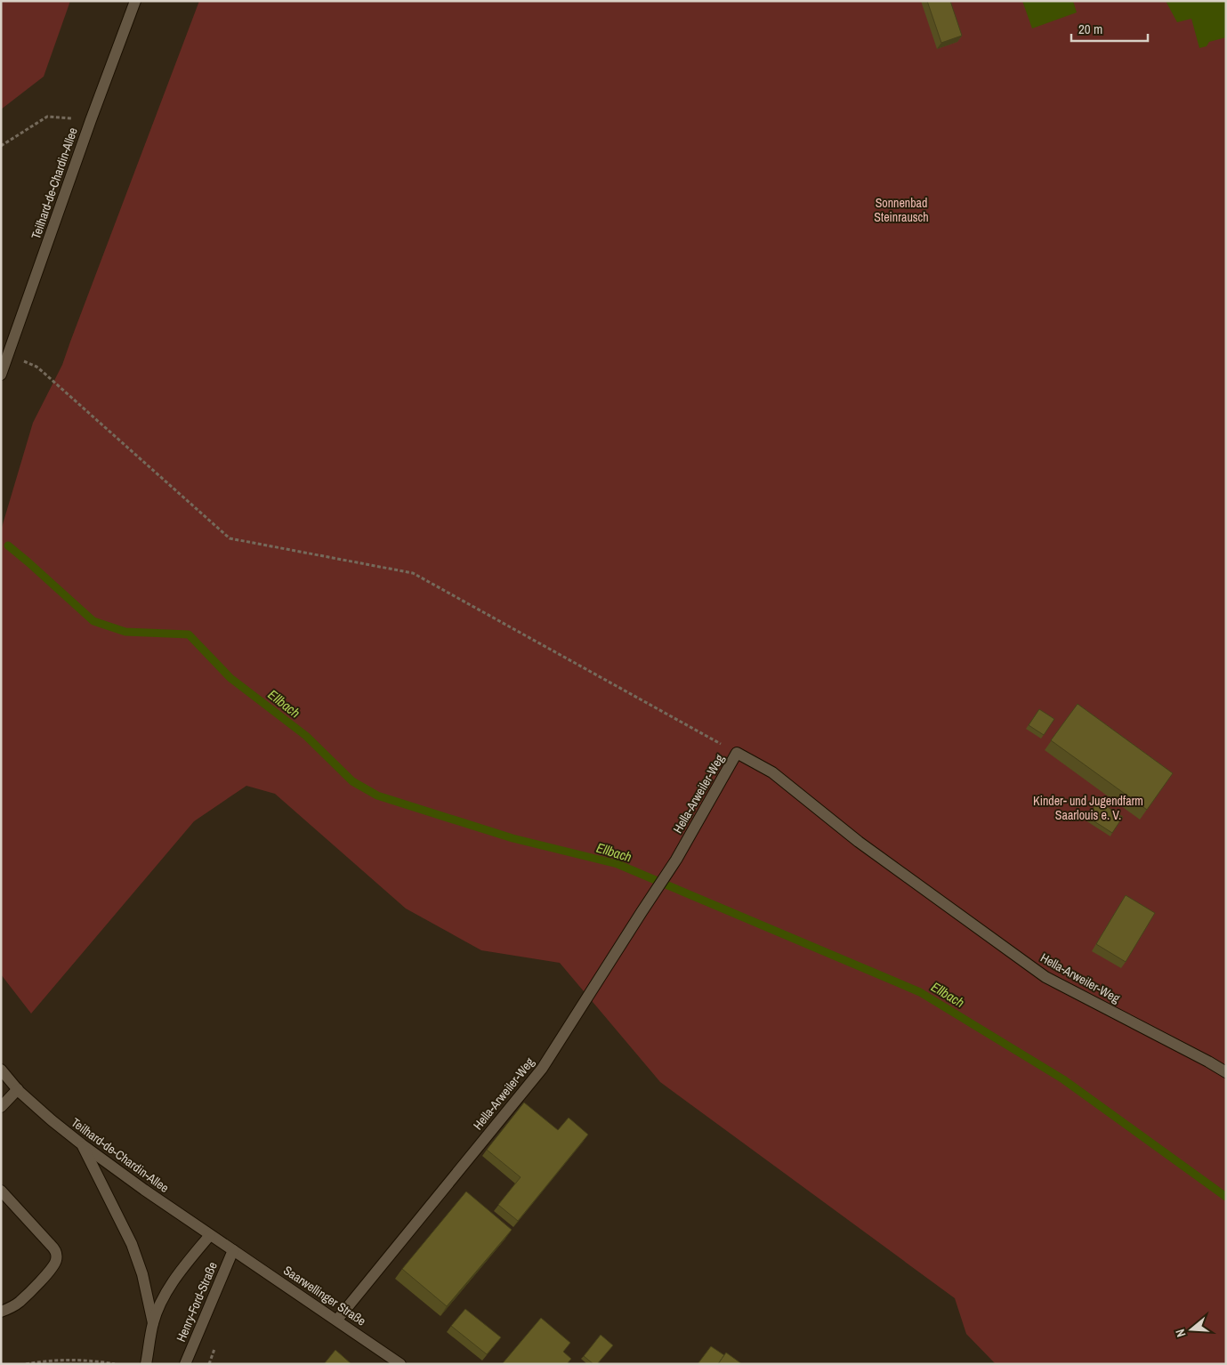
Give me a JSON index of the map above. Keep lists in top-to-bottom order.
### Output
{
  "streets": {
    "street": [
      "Teilhard-de-Chardin-Allee",
      "Hella-Arweiler-Weg",
      "Saarwellinger Straße",
      "Henry-Ford-Straße"
    ]
  },
  "crossings": [
    ["Teilhard-de-Chardin-Allee", "Saarwellinger Straße"],
    ["Teilhard-de-Chardin-Allee", "Henry-Ford-Straße"],
    ["Hella-Arweiler-Weg", "Saarwellinger Straße"],
    ["Saarwellinger Straße", "Henry-Ford-Straße"]
  ],
  "water": ["Ellbach"],
  "parks": ["Sonnenbad Steinrausch", "Kinder- und Jugendfarm Saarlouis e. V."],
  "scale_bar": "20 m",
  "north": "left"
}
